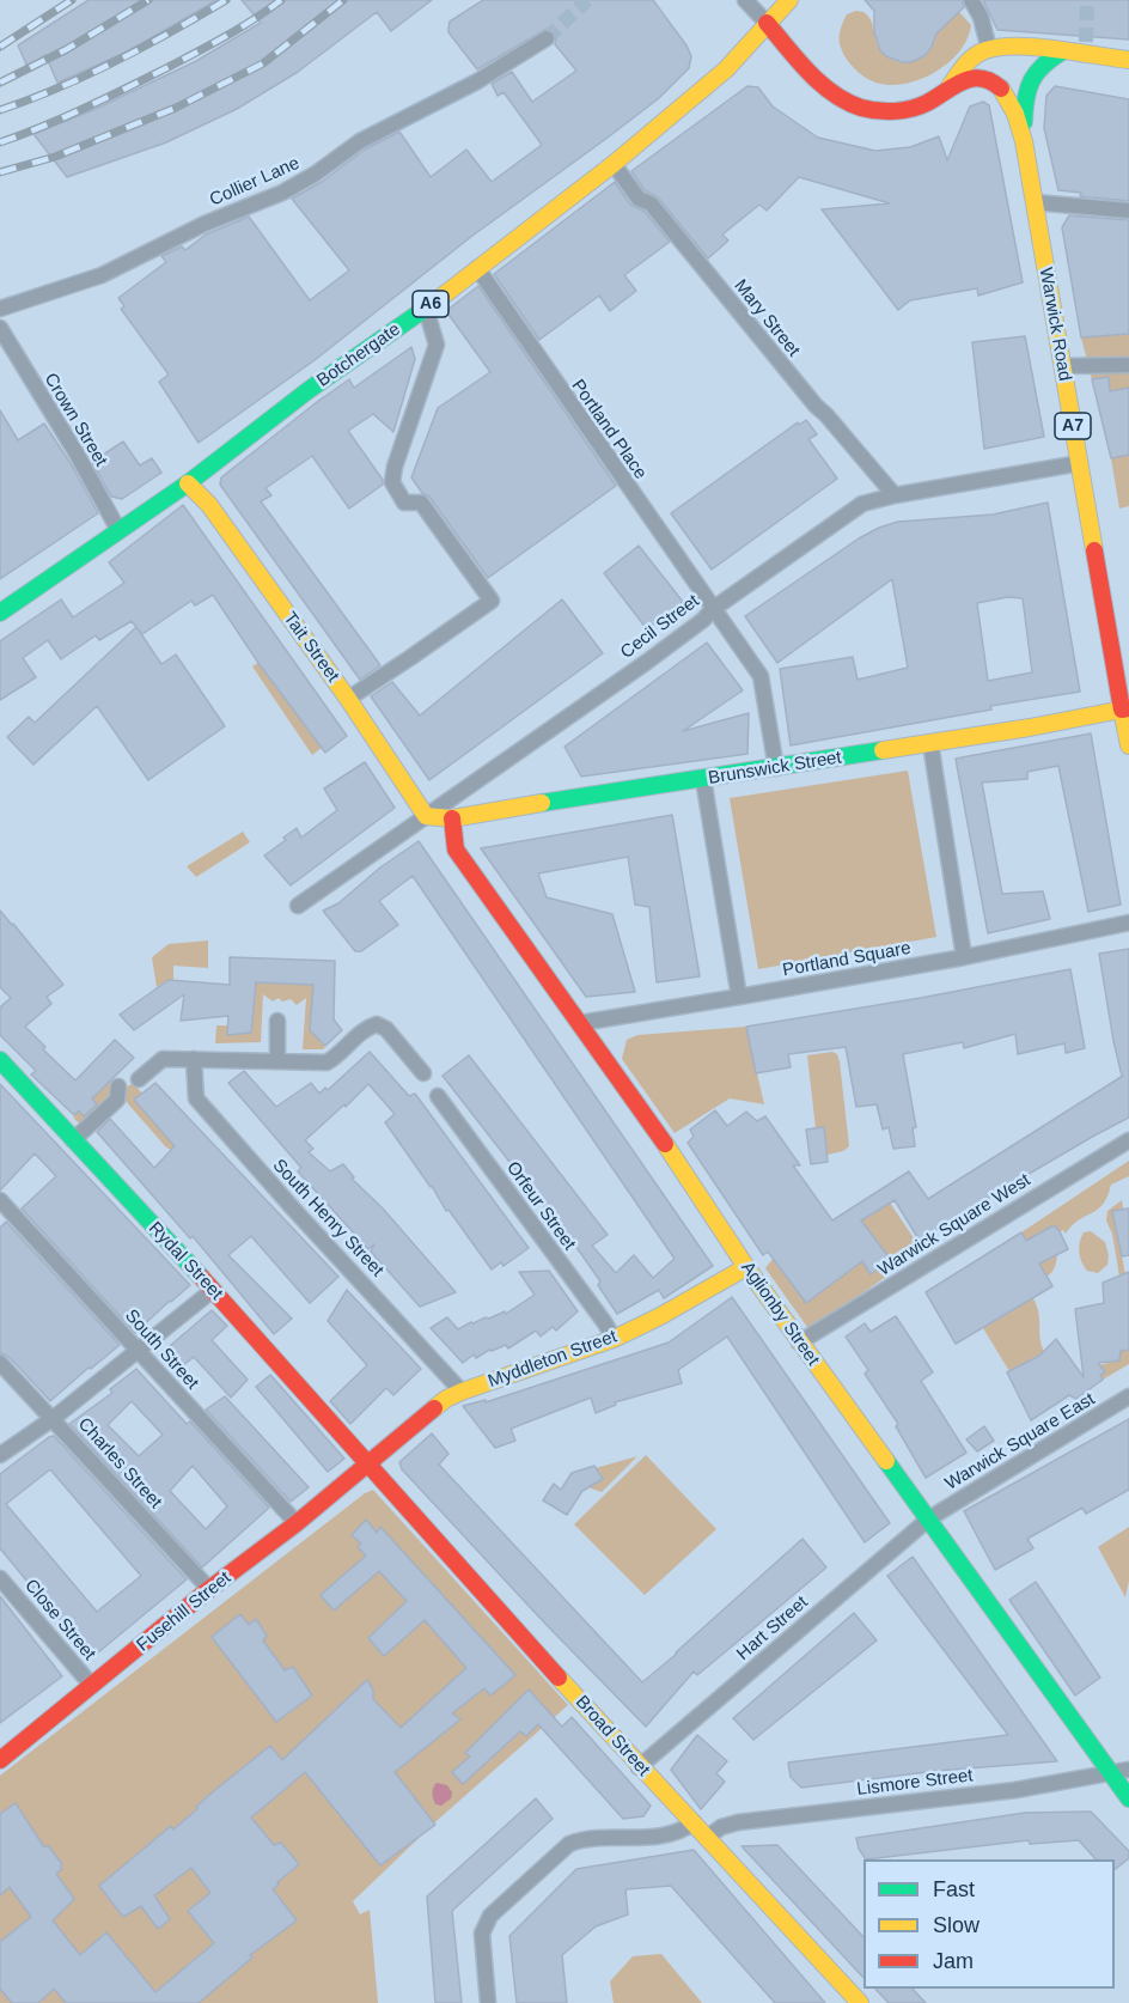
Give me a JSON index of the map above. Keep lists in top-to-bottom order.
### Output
{
  "streets": {
    "street": [
      "Collier Lane",
      "A6",
      "Mary Street",
      "Warwick Road",
      "Botchergate",
      "Crown Street",
      "A7",
      "Portland Place",
      "Cecil Street",
      "Tait Street",
      "Brunswick Street",
      "Portland Square",
      "Orfeur Street",
      "South Henry Street",
      "Warwick Square West",
      "Rydal Street",
      "Aglionby Street",
      "South Street",
      "Myddleton Street",
      "Warwick Square East",
      "Charles Street",
      "Fusehill Street",
      "Close Street",
      "Hart Street",
      "Broad Street",
      "Lismore Street"
    ]
  },
  "crossings": [
    ["Mary Street", "Botchergate"],
    ["Mary Street", "Cecil Street"],
    ["Warwick Road", "A7"],
    ["Warwick Road", "Cecil Street"],
    ["Warwick Road", "Brunswick Street"],
    ["Botchergate", "Crown Street"],
    ["Botchergate", "A7"],
    ["Botchergate", "Portland Place"],
    ["Botchergate", "Tait Street"],
    ["Portland Place", "Cecil Street"],
    ["Portland Place", "Brunswick Street"],
    ["Cecil Street", "Tait Street"],
    ["Cecil Street", "Brunswick Street"],
    ["Tait Street", "Brunswick Street"],
    ["Brunswick Street", "Aglionby Street"],
    ["Portland Square", "Aglionby Street"],
    ["Orfeur Street", "Myddleton Street"],
    ["South Henry Street", "Myddleton Street"],
    ["Warwick Square West", "Aglionby Street"],
    ["Rydal Street", "Myddleton Street"],
    ["Rydal Street", "Fusehill Street"],
    ["Rydal Street", "Broad Street"],
    ["Aglionby Street", "Myddleton Street"],
    ["Aglionby Street", "Warwick Square East"],
    ["Aglionby Street", "Hart Street"],
    ["Aglionby Street", "Lismore Street"],
    ["South Street", "Fusehill Street"],
    ["Myddleton Street", "Fusehill Street"],
    ["Myddleton Street", "Broad Street"],
    ["Warwick Square East", "Hart Street"],
    ["Charles Street", "Fusehill Street"],
    ["Fusehill Street", "Close Street"],
    ["Fusehill Street", "Broad Street"],
    ["Hart Street", "Broad Street"],
    ["Broad Street", "Lismore Street"]
  ],
  "legend": ["Fast", "Slow", "Jam"]
}
